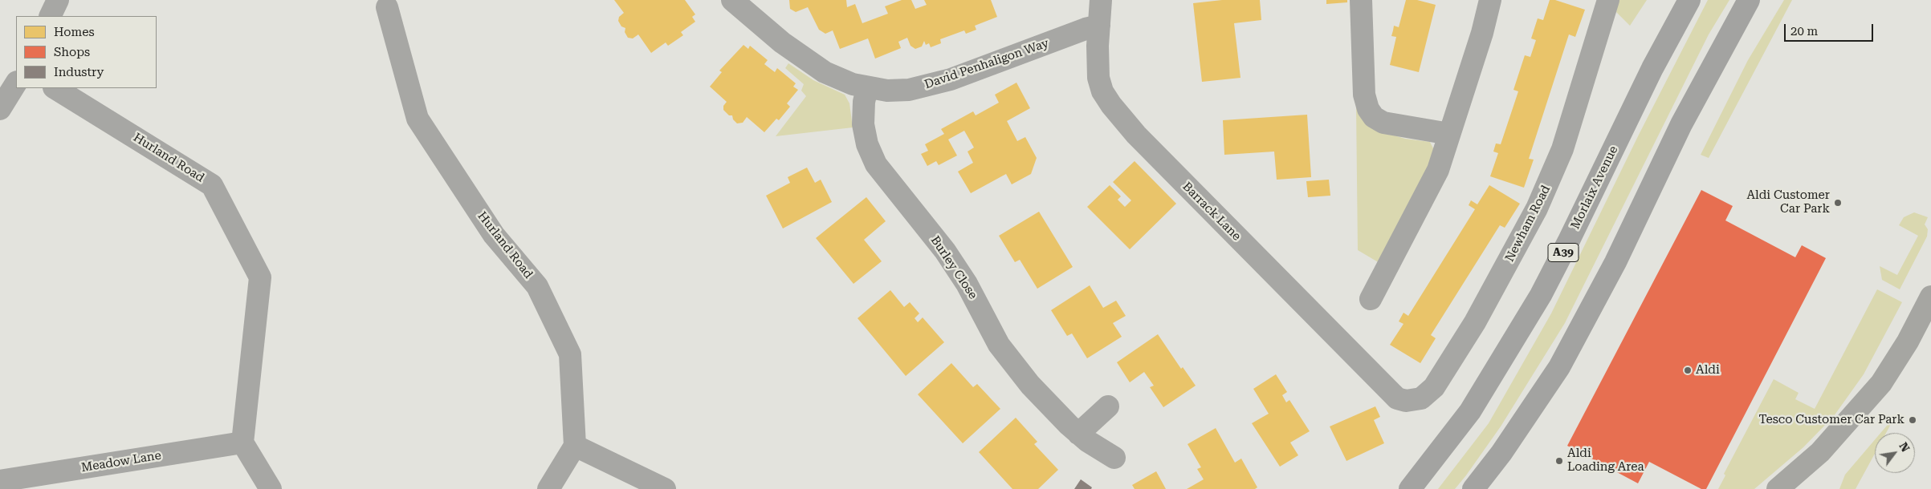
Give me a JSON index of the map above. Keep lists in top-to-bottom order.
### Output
{
  "streets": {
    "highway": ["Morlaix Avenue", "A39"],
    "street": [
      "David Penhaligon Way",
      "Hurland Road",
      "Barrack Lane",
      "Newham Road",
      "Burley Close",
      "Meadow Lane"
    ]
  },
  "crossings": [
    ["David Penhaligon Way", "Barrack Lane"],
    ["David Penhaligon Way", "Burley Close"],
    ["Hurland Road", "Meadow Lane"],
    ["Barrack Lane", "Newham Road"]
  ],
  "places": [
    "Aldi Customer Car Park",
    "Aldi",
    "Tesco Customer Car Park",
    "Aldi Loading Area"
  ],
  "legend": ["Homes", "Shops", "Industry"],
  "scale_bar": "20 m",
  "north": "top right"
}
